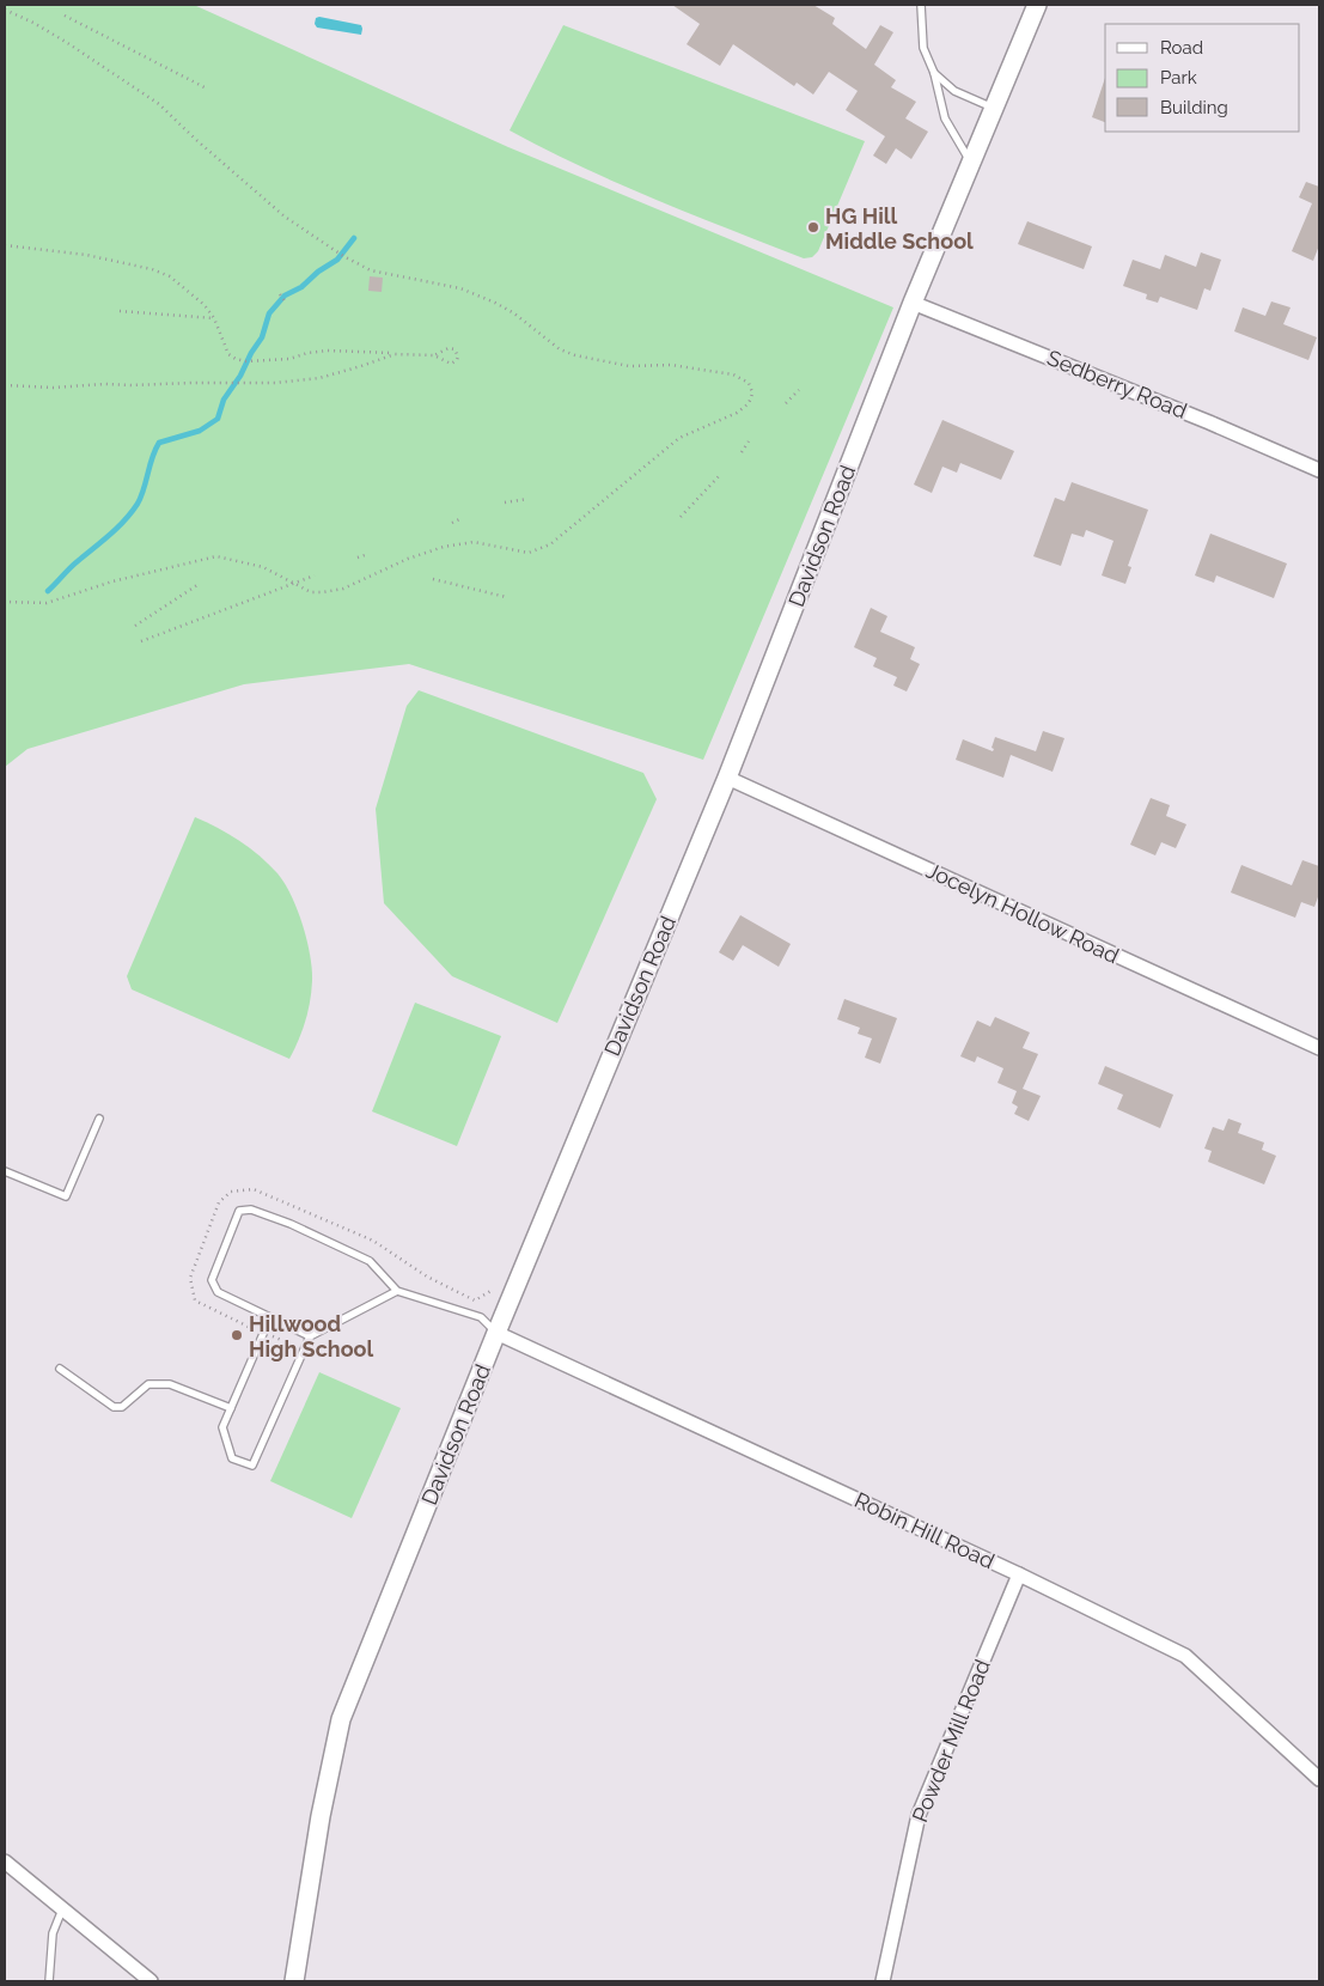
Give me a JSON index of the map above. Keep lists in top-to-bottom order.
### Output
{
  "streets": {
    "street": [
      "Sedberry Road",
      "Davidson Road",
      "Jocelyn Hollow Road",
      "Robin Hill Road",
      "Powder Mill Road"
    ]
  },
  "crossings": [
    ["Sedberry Road", "Davidson Road"],
    ["Davidson Road", "Jocelyn Hollow Road"],
    ["Davidson Road", "Robin Hill Road"],
    ["Robin Hill Road", "Powder Mill Road"]
  ],
  "places": ["HG Hill Middle School", "Hillwood High School"],
  "legend": ["Road", "Park", "Building"]
}
